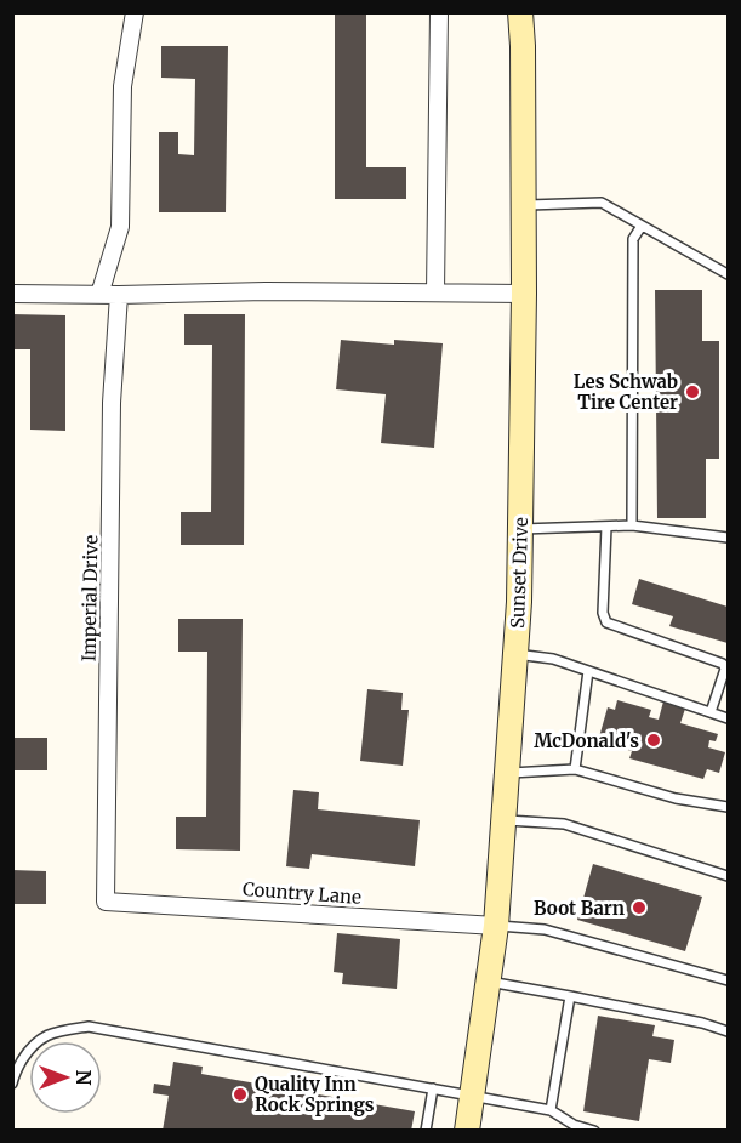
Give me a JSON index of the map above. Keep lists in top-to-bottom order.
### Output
{
  "streets": {
    "street": ["Sunset Drive", "Imperial Drive", "Country Lane"]
  },
  "crossings": [
    ["Sunset Drive", "Country Lane"],
    ["Imperial Drive", "Country Lane"]
  ],
  "places": [
    "Les Schwab Tire Center",
    "McDonald's",
    "Boot Barn",
    "Quality Inn Rock Springs"
  ],
  "north": "right"
}
